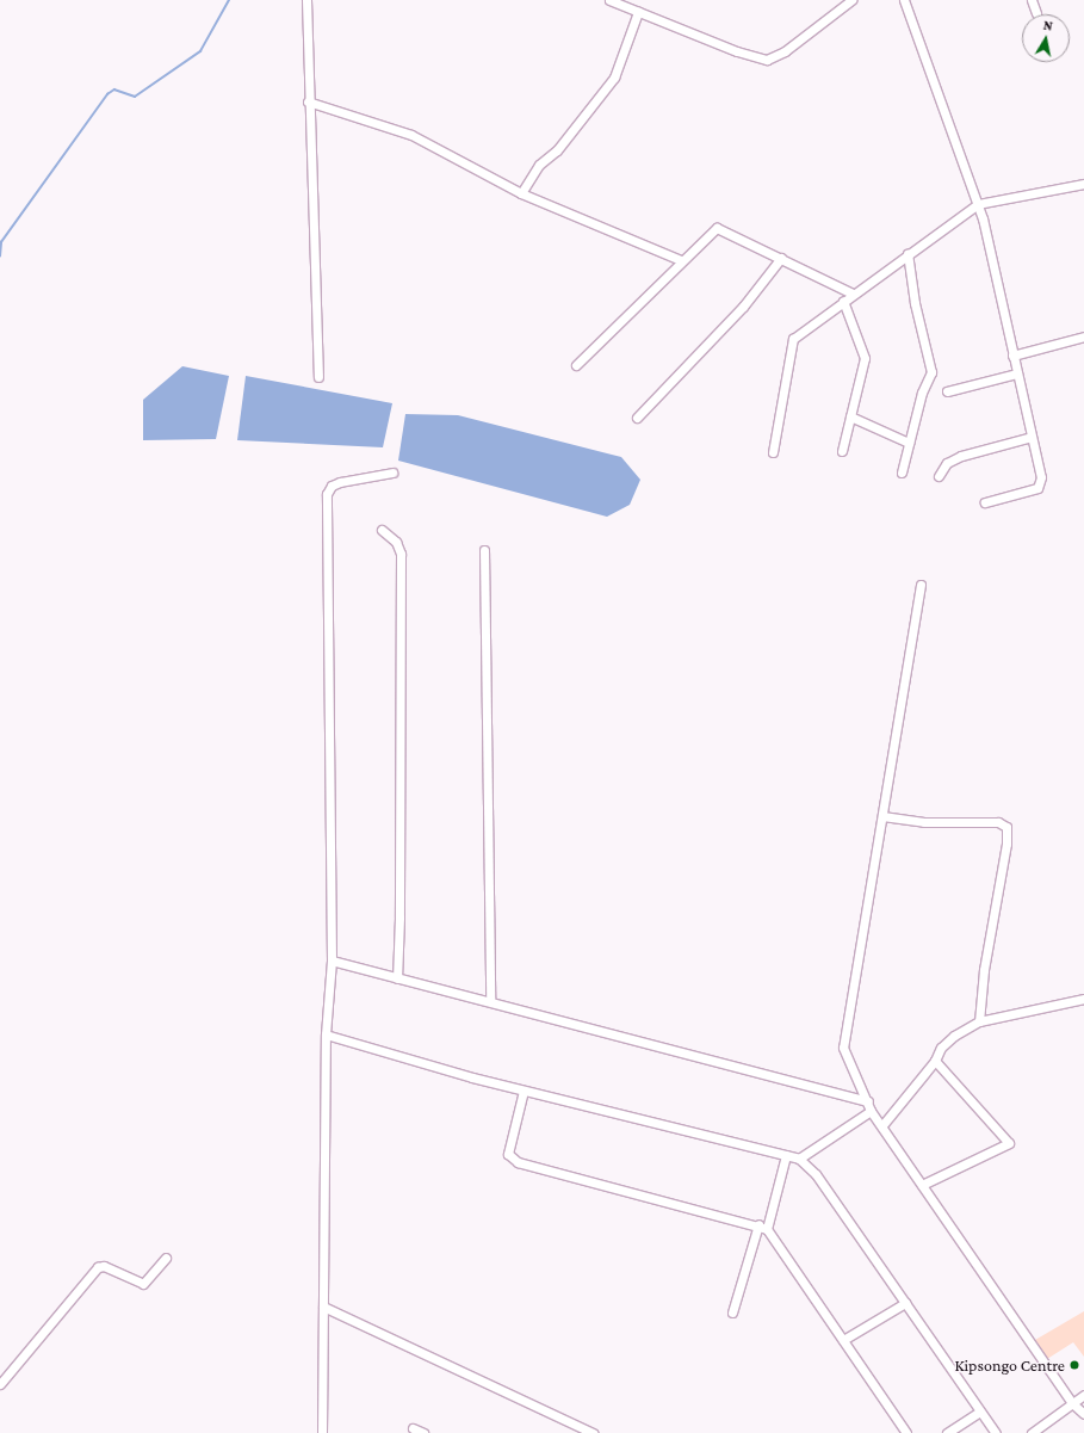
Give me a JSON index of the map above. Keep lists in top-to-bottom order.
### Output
{
  "places": ["Kipsongo Centre"],
  "north": "top"
}
